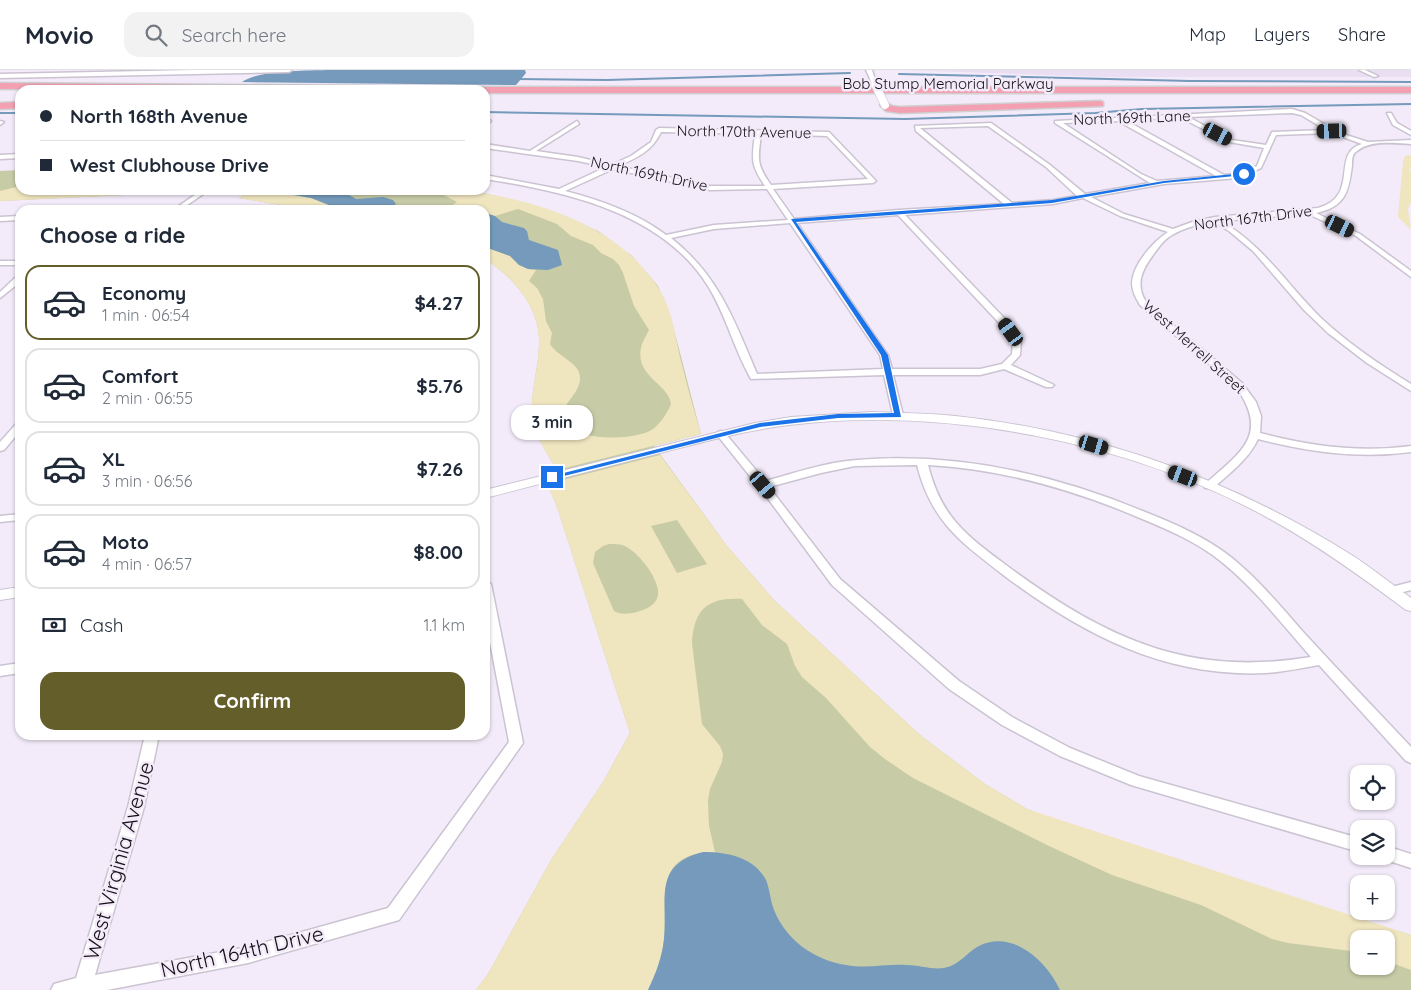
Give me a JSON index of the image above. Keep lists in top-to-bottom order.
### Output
{
  "streets": {
    "highway": ["Bob Stump Memorial Parkway"],
    "street": [
      "North 169th Lane",
      "North 170th Avenue",
      "North 169th Drive",
      "North 167th Drive",
      "West Merrell Street",
      "West Virginia Avenue",
      "North 164th Drive"
    ]
  },
  "crossings": [
    ["North 170th Avenue", "North 169th Drive"],
    ["North 167th Drive", "West Merrell Street"],
    ["West Virginia Avenue", "North 164th Drive"]
  ],
  "page": {
    "header": "Movio",
    "search": "Search here",
    "nav": ["Map", "Layers", "Share"],
    "banner": ["North 168th Avenue", "West Clubhouse Drive"],
    "heading": "Choose a ride",
    "list": [
      {
        "name": "Economy",
        "note": "1 min · 06:54",
        "value": "$4.27"
      },
      {
        "name": "Comfort",
        "note": "2 min · 06:55",
        "value": "$5.76"
      },
      {
        "name": "XL",
        "note": "3 min · 06:56",
        "value": "$7.26"
      },
      {
        "name": "Moto",
        "note": "4 min · 06:57",
        "value": "$8.00"
      }
    ],
    "bubble": "3 min",
    "pay": ["Cash", "1.1 km"],
    "buttons": "Confirm",
    "map_buttons": ["+", "−"]
  }
}
